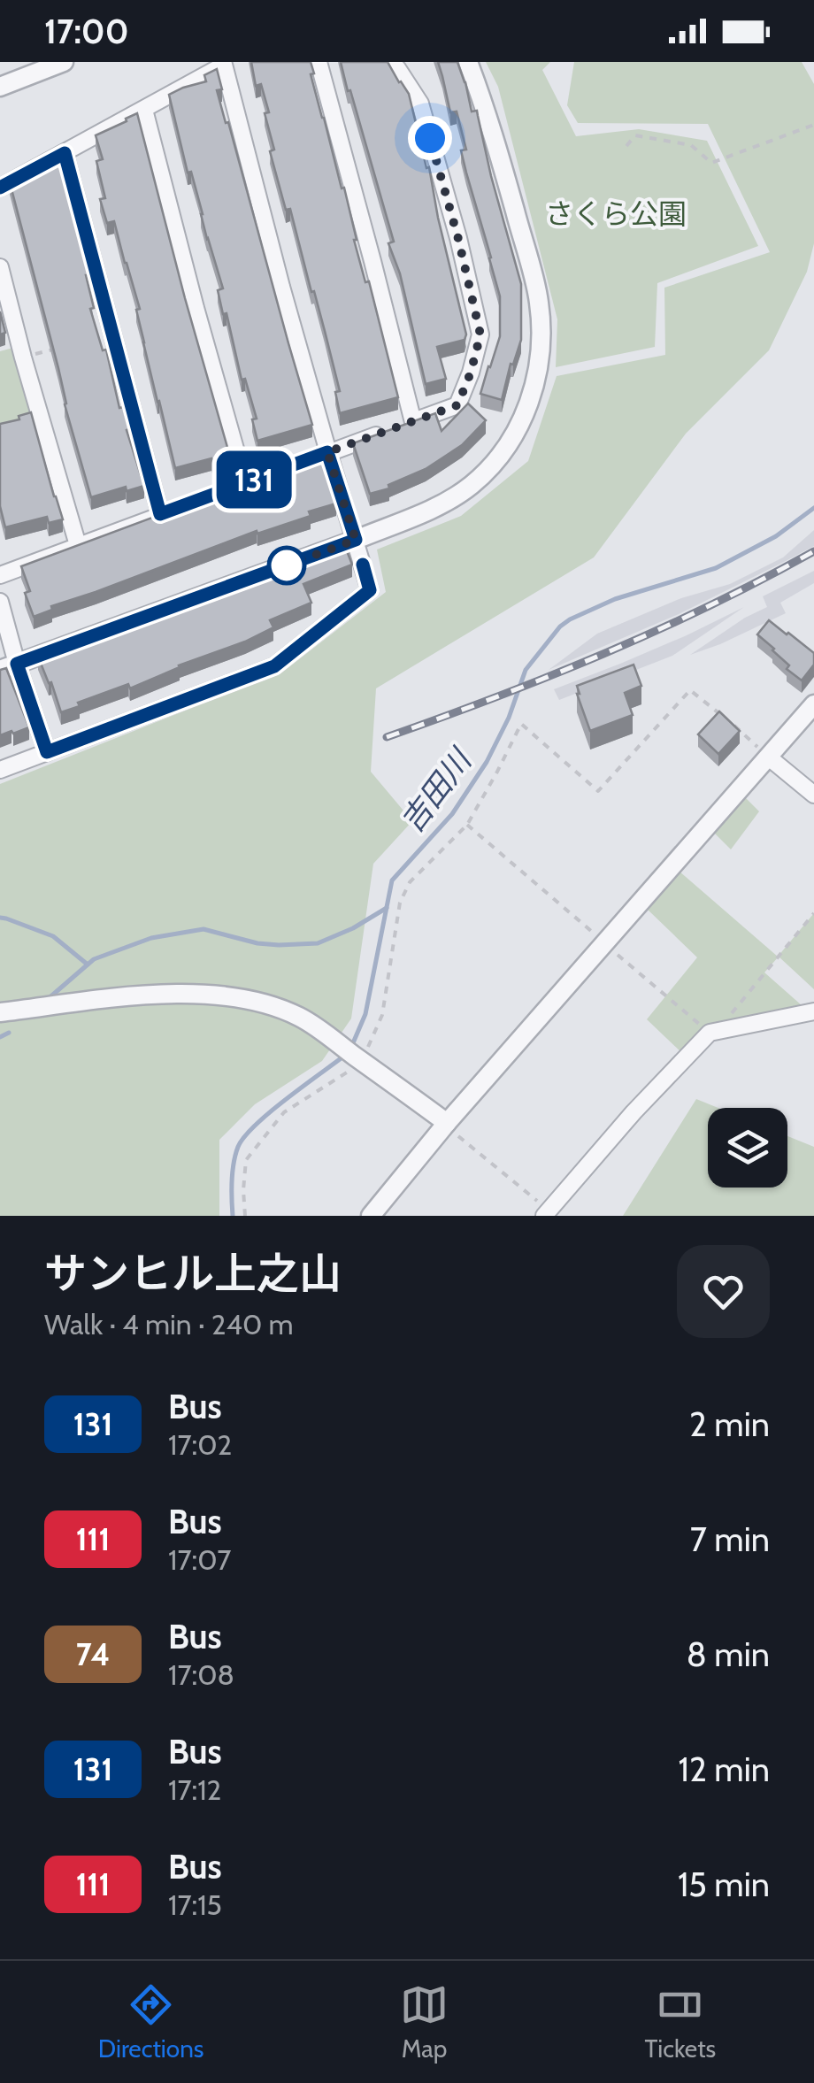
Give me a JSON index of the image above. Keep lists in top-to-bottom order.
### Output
{
  "water": ["吉田川"],
  "parks": ["さくら公園"],
  "lines": ["bus line 131"],
  "page": {
    "status": "17:00",
    "on_map": "131",
    "heading": ["サンヒル上之山", "Walk · 4 min · 240 m"],
    "list": [
      {
        "mark": "131",
        "name": "Bus",
        "note": "17:02",
        "value": "2 min"
      },
      {
        "mark": "111",
        "name": "Bus",
        "note": "17:07",
        "value": "7 min"
      },
      {
        "mark": "74",
        "name": "Bus",
        "note": "17:08",
        "value": "8 min"
      },
      {
        "mark": "131",
        "name": "Bus",
        "note": "17:12",
        "value": "12 min"
      },
      {
        "mark": "111",
        "name": "Bus",
        "note": "17:15",
        "value": "15 min"
      }
    ],
    "tabs": ["Directions", "Map", "Tickets"]
  }
}
